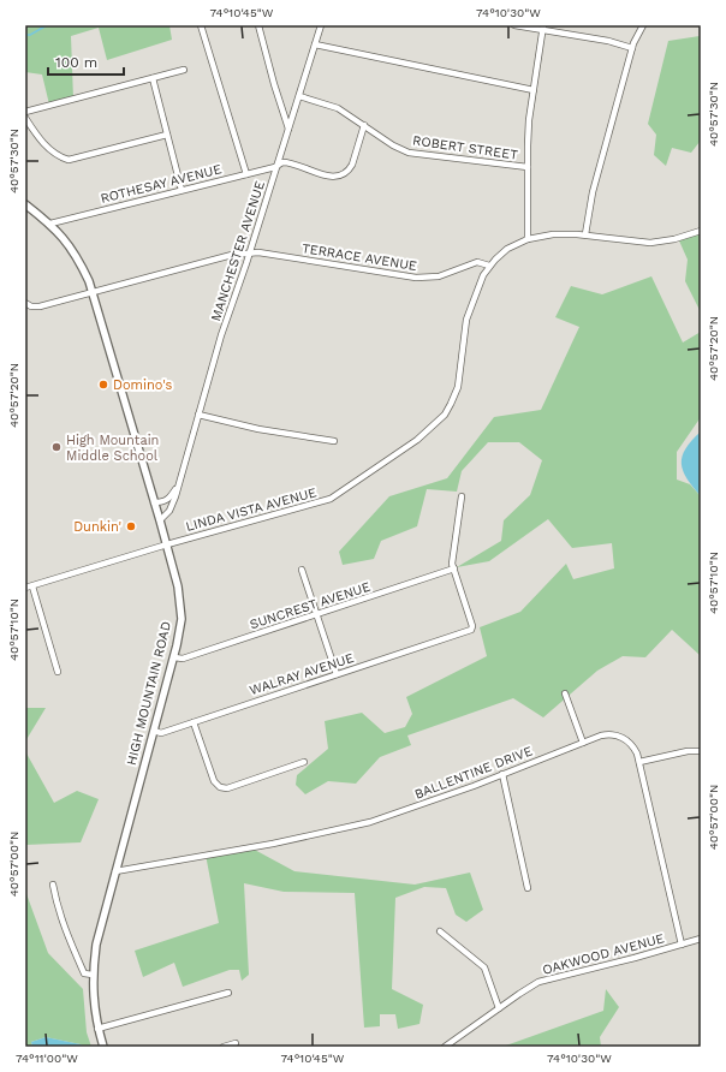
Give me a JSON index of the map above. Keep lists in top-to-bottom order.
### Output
{
  "streets": {
    "street": [
      "ROBERT STREET",
      "ROTHESAY AVENUE",
      "MANCHESTER AVENUE",
      "TERRACE AVENUE",
      "LINDA VISTA AVENUE",
      "SUNCREST AVENUE",
      "WALRAY AVENUE",
      "HIGH MOUNTAIN ROAD",
      "BALLENTINE DRIVE",
      "OAKWOOD AVENUE"
    ]
  },
  "crossings": [
    ["ROBERT STREET", "ROTHESAY AVENUE"],
    ["ROBERT STREET", "MANCHESTER AVENUE"],
    ["ROTHESAY AVENUE", "MANCHESTER AVENUE"],
    ["ROTHESAY AVENUE", "HIGH MOUNTAIN ROAD"],
    ["MANCHESTER AVENUE", "TERRACE AVENUE"],
    ["MANCHESTER AVENUE", "HIGH MOUNTAIN ROAD"],
    ["TERRACE AVENUE", "LINDA VISTA AVENUE"],
    ["TERRACE AVENUE", "HIGH MOUNTAIN ROAD"],
    ["LINDA VISTA AVENUE", "HIGH MOUNTAIN ROAD"],
    ["SUNCREST AVENUE", "WALRAY AVENUE"],
    ["SUNCREST AVENUE", "HIGH MOUNTAIN ROAD"],
    ["WALRAY AVENUE", "HIGH MOUNTAIN ROAD"],
    ["HIGH MOUNTAIN ROAD", "BALLENTINE DRIVE"],
    ["BALLENTINE DRIVE", "OAKWOOD AVENUE"]
  ],
  "places": ["Domino's", "High Mountain Middle School", "Dunkin'"],
  "scale_bar": "100 m",
  "coordinates": [
    "74°10'45\"W",
    "74°10'30\"W",
    "40°57'30\"N",
    "40°57'20\"N",
    "40°57'10\"N",
    "40°57'00\"N",
    "74°11'00\"W"
  ]
}
